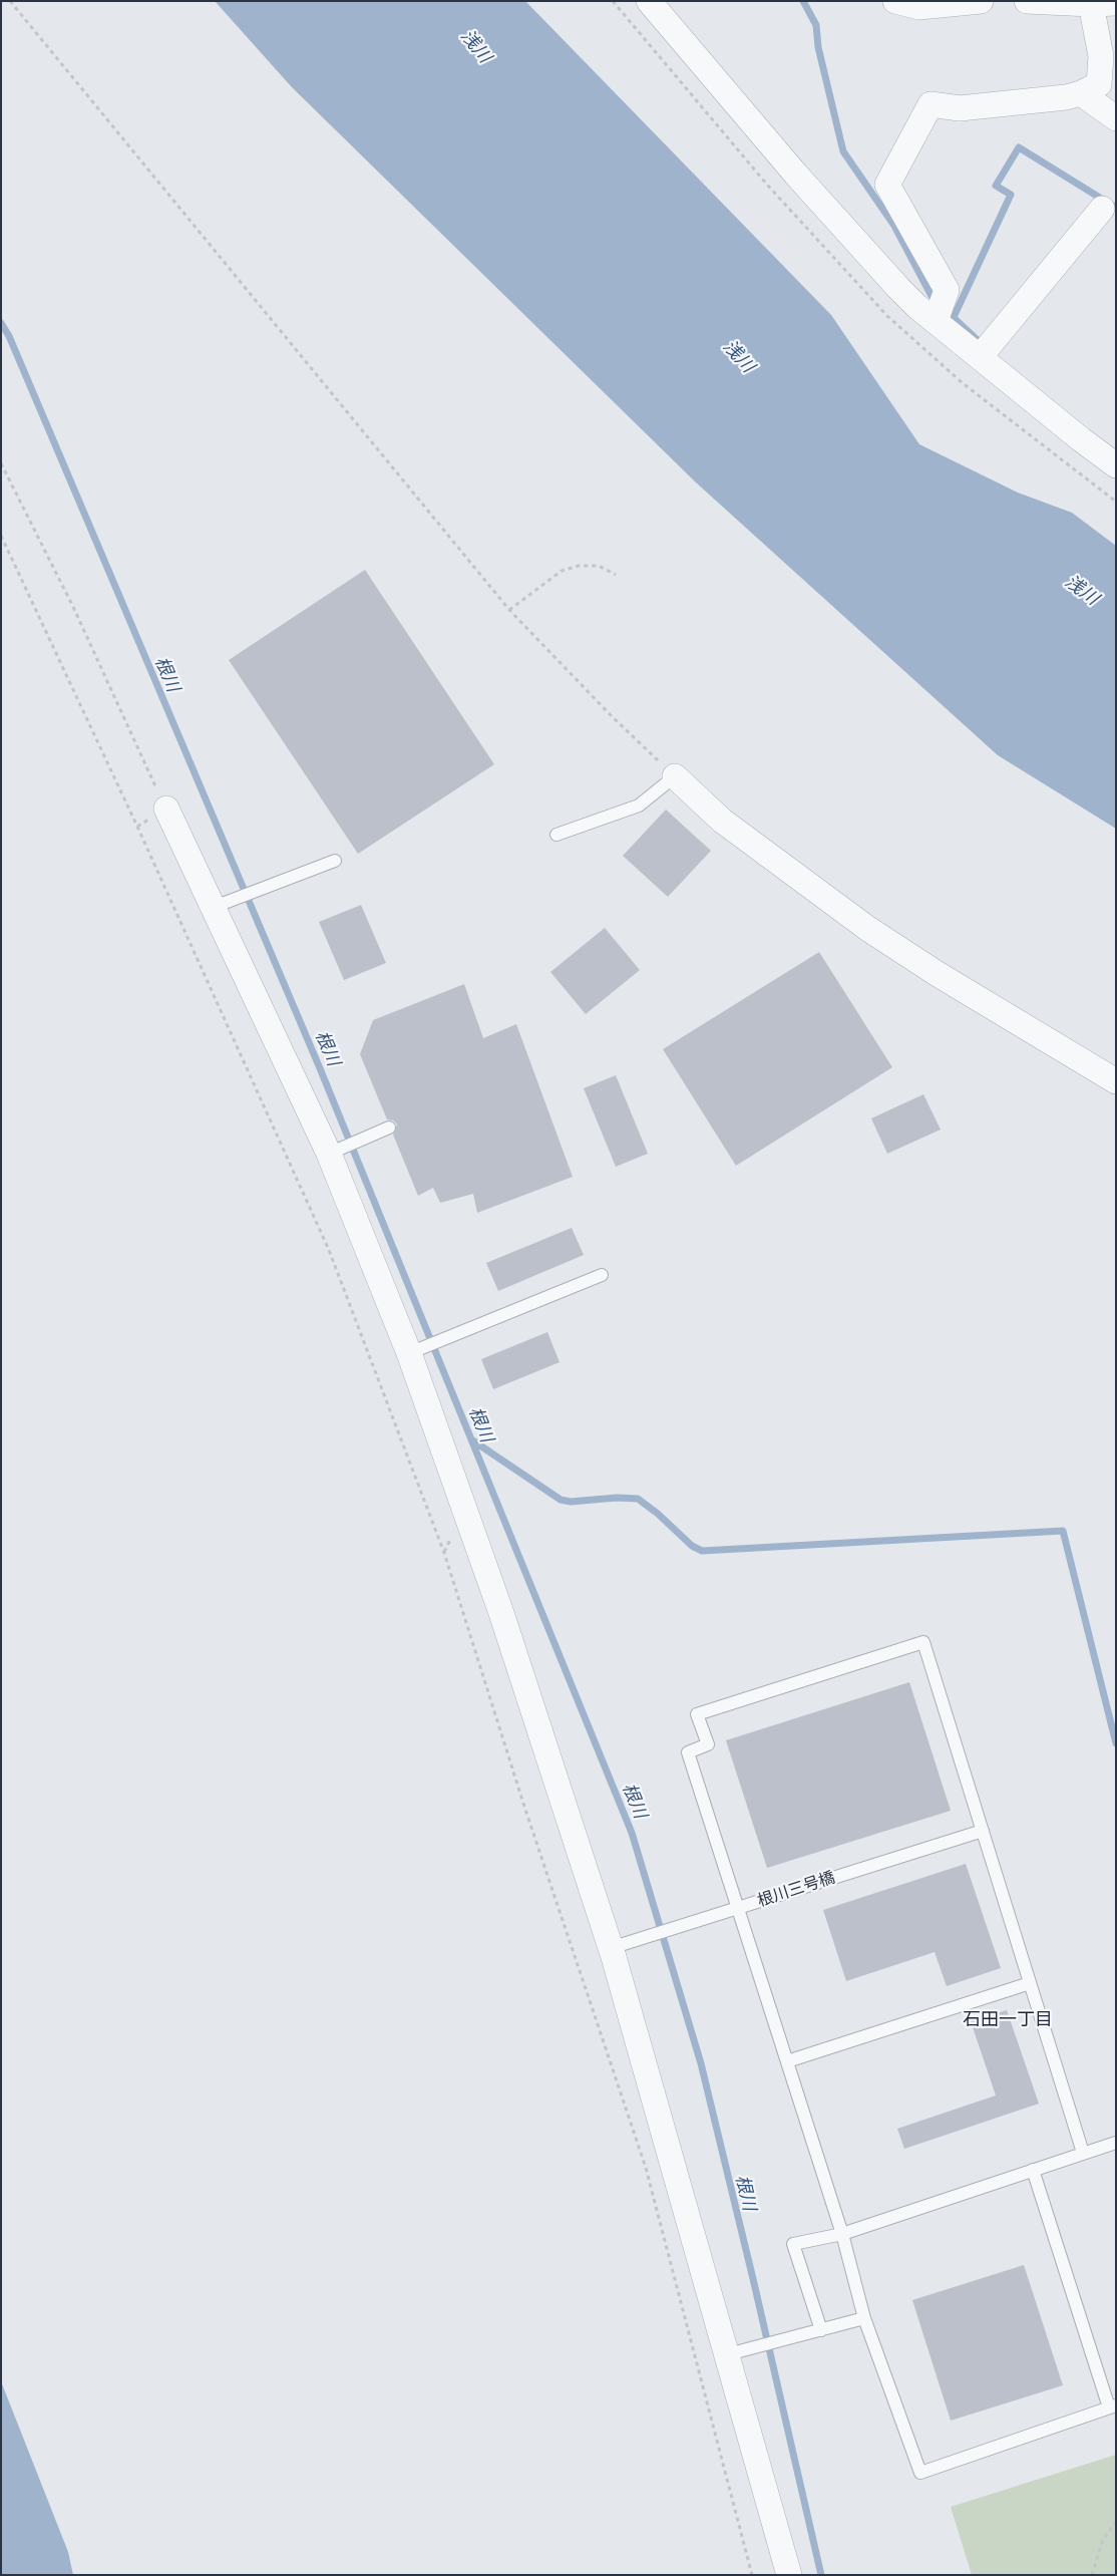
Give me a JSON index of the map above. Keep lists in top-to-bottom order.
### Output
{
  "streets": {
    "lane": ["根川三号橋"]
  },
  "districts": ["石田一丁目"],
  "water": ["浅川", "根川"]
}
